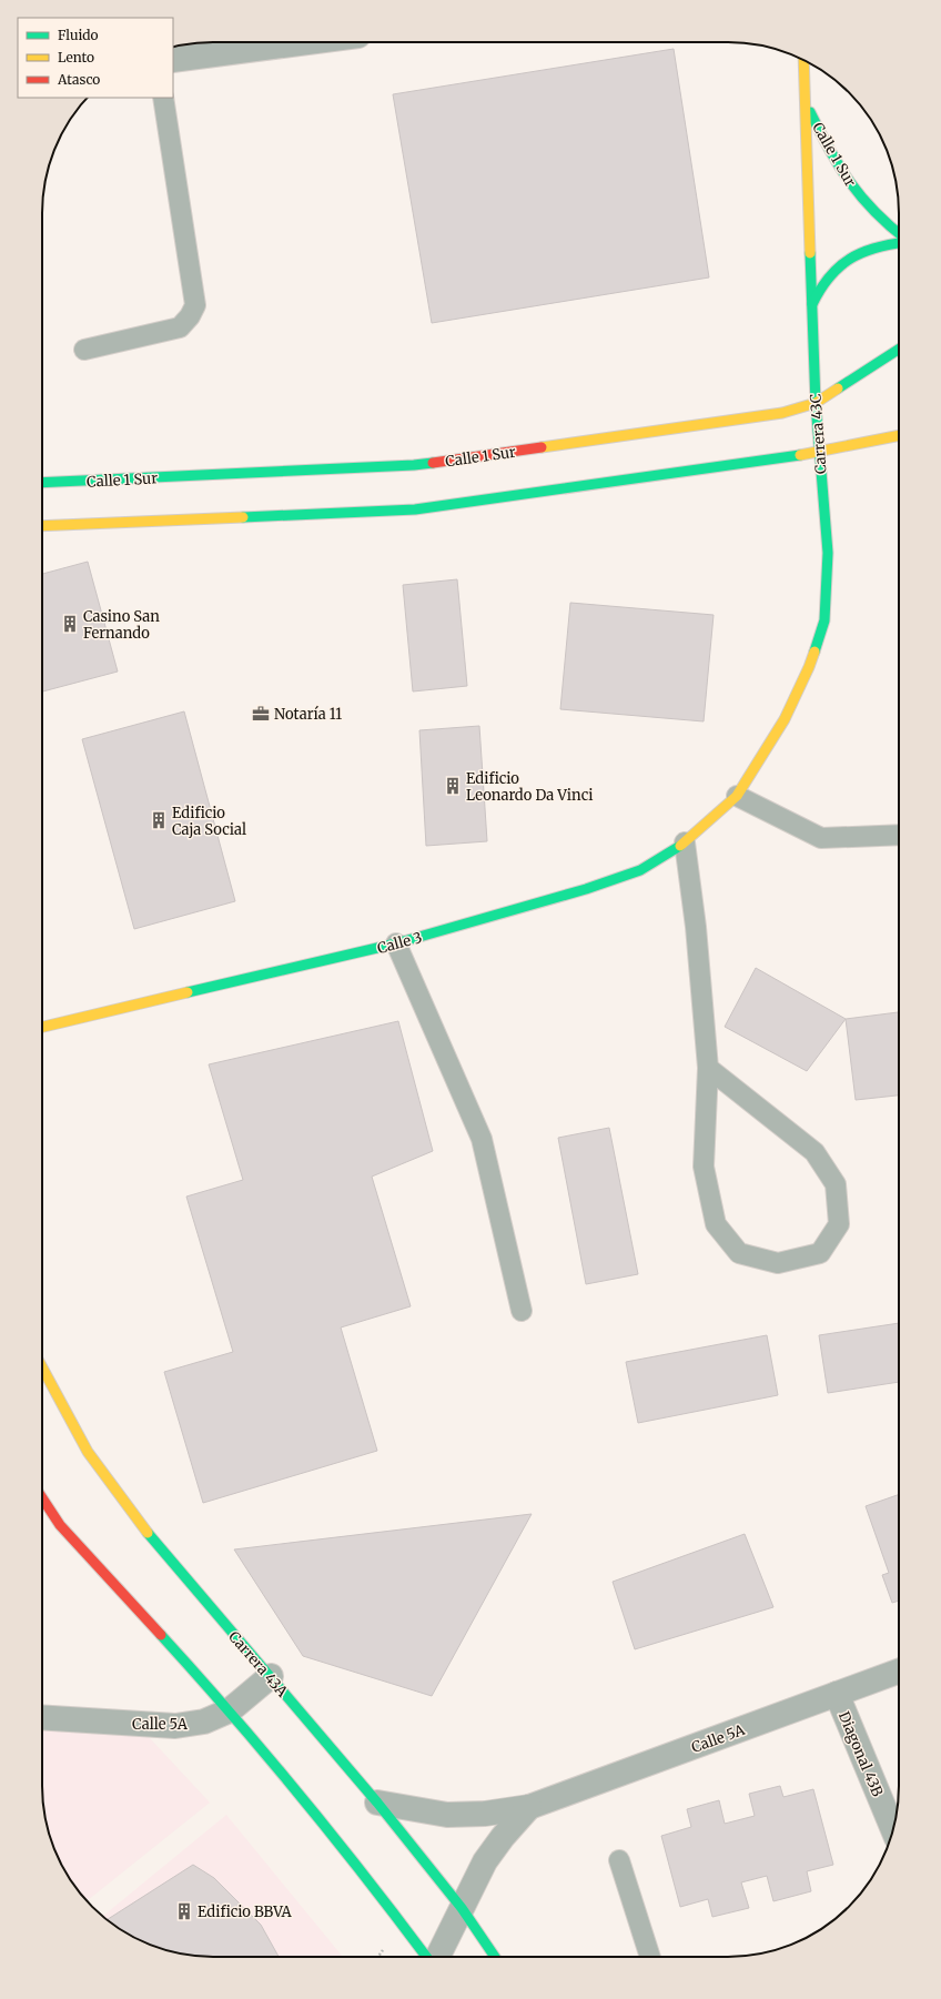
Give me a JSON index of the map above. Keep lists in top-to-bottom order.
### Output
{
  "streets": {
    "street": [
      "Calle 1 Sur",
      "Carrera 43C",
      "Calle 3",
      "Carrera 43A",
      "Calle 5A",
      "Diagonal 43B"
    ]
  },
  "crossings": [
    ["Calle 1 Sur", "Carrera 43C"],
    ["Carrera 43C", "Calle 3"],
    ["Carrera 43A", "Calle 5A"],
    ["Calle 5A", "Diagonal 43B"]
  ],
  "places": {
    "building": [
      "Casino San Fernando",
      "Edificio Leonardo Da Vinci",
      "Edificio Caja Social",
      "Edificio BBVA"
    ],
    "office": ["Notaría 11"]
  },
  "legend": ["Fluido", "Lento", "Atasco"]
}
